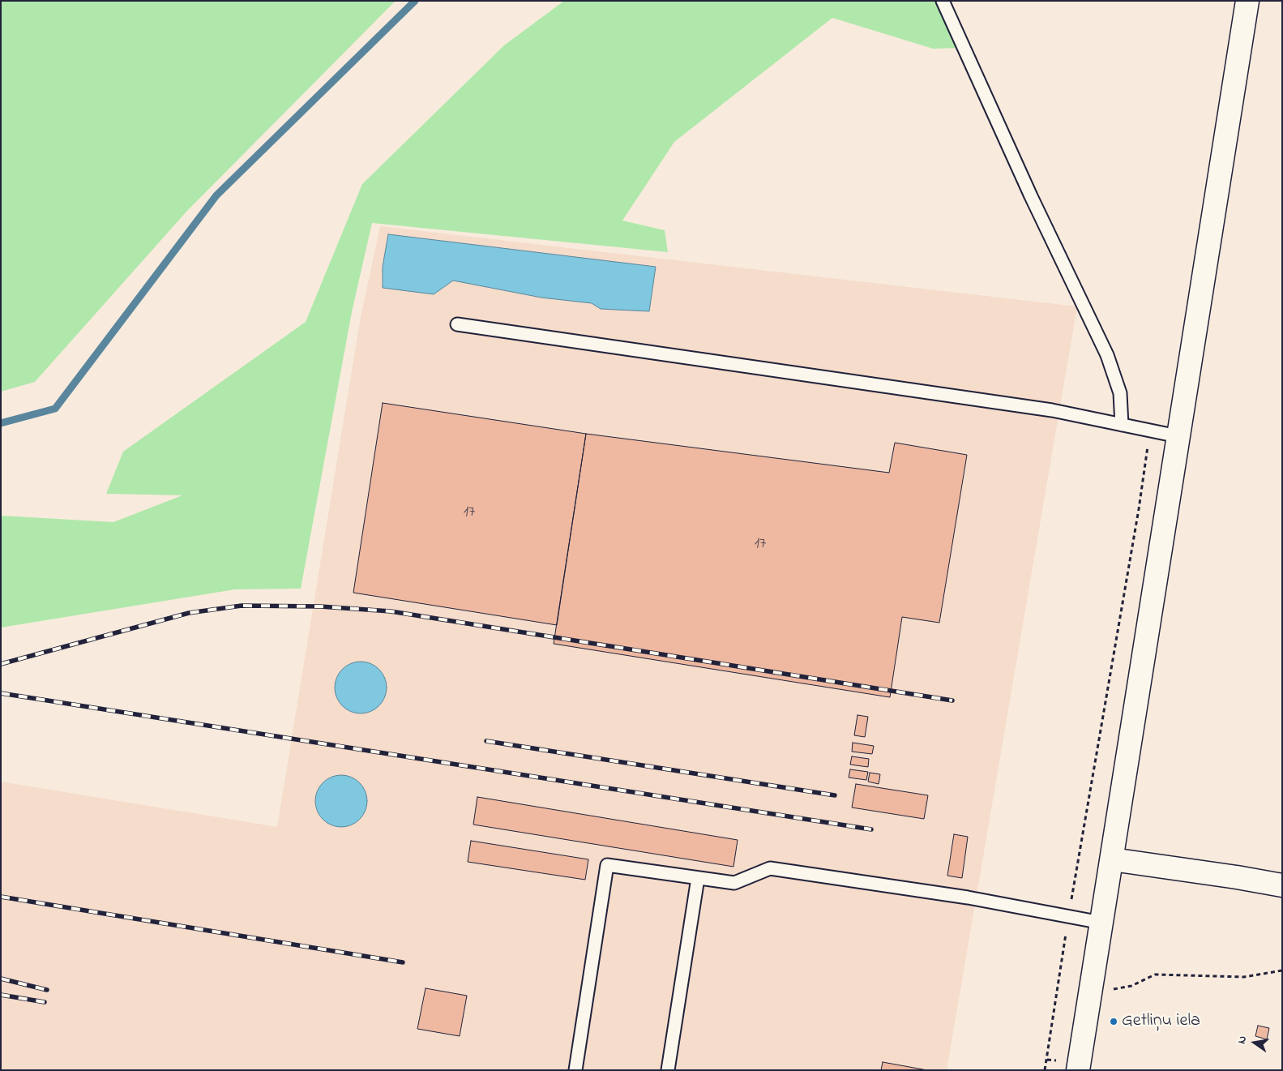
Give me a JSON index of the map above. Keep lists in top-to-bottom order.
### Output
{
  "places": ["Getliņu iela"],
  "house_numbers": ["17", "17"],
  "north": "left"
}
